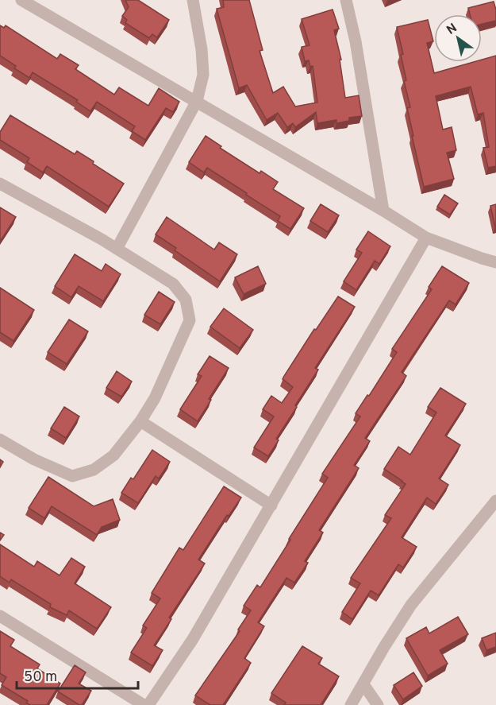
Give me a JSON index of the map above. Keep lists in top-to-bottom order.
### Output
{
  "scale_bar": "50 m",
  "north": "top left"
}
